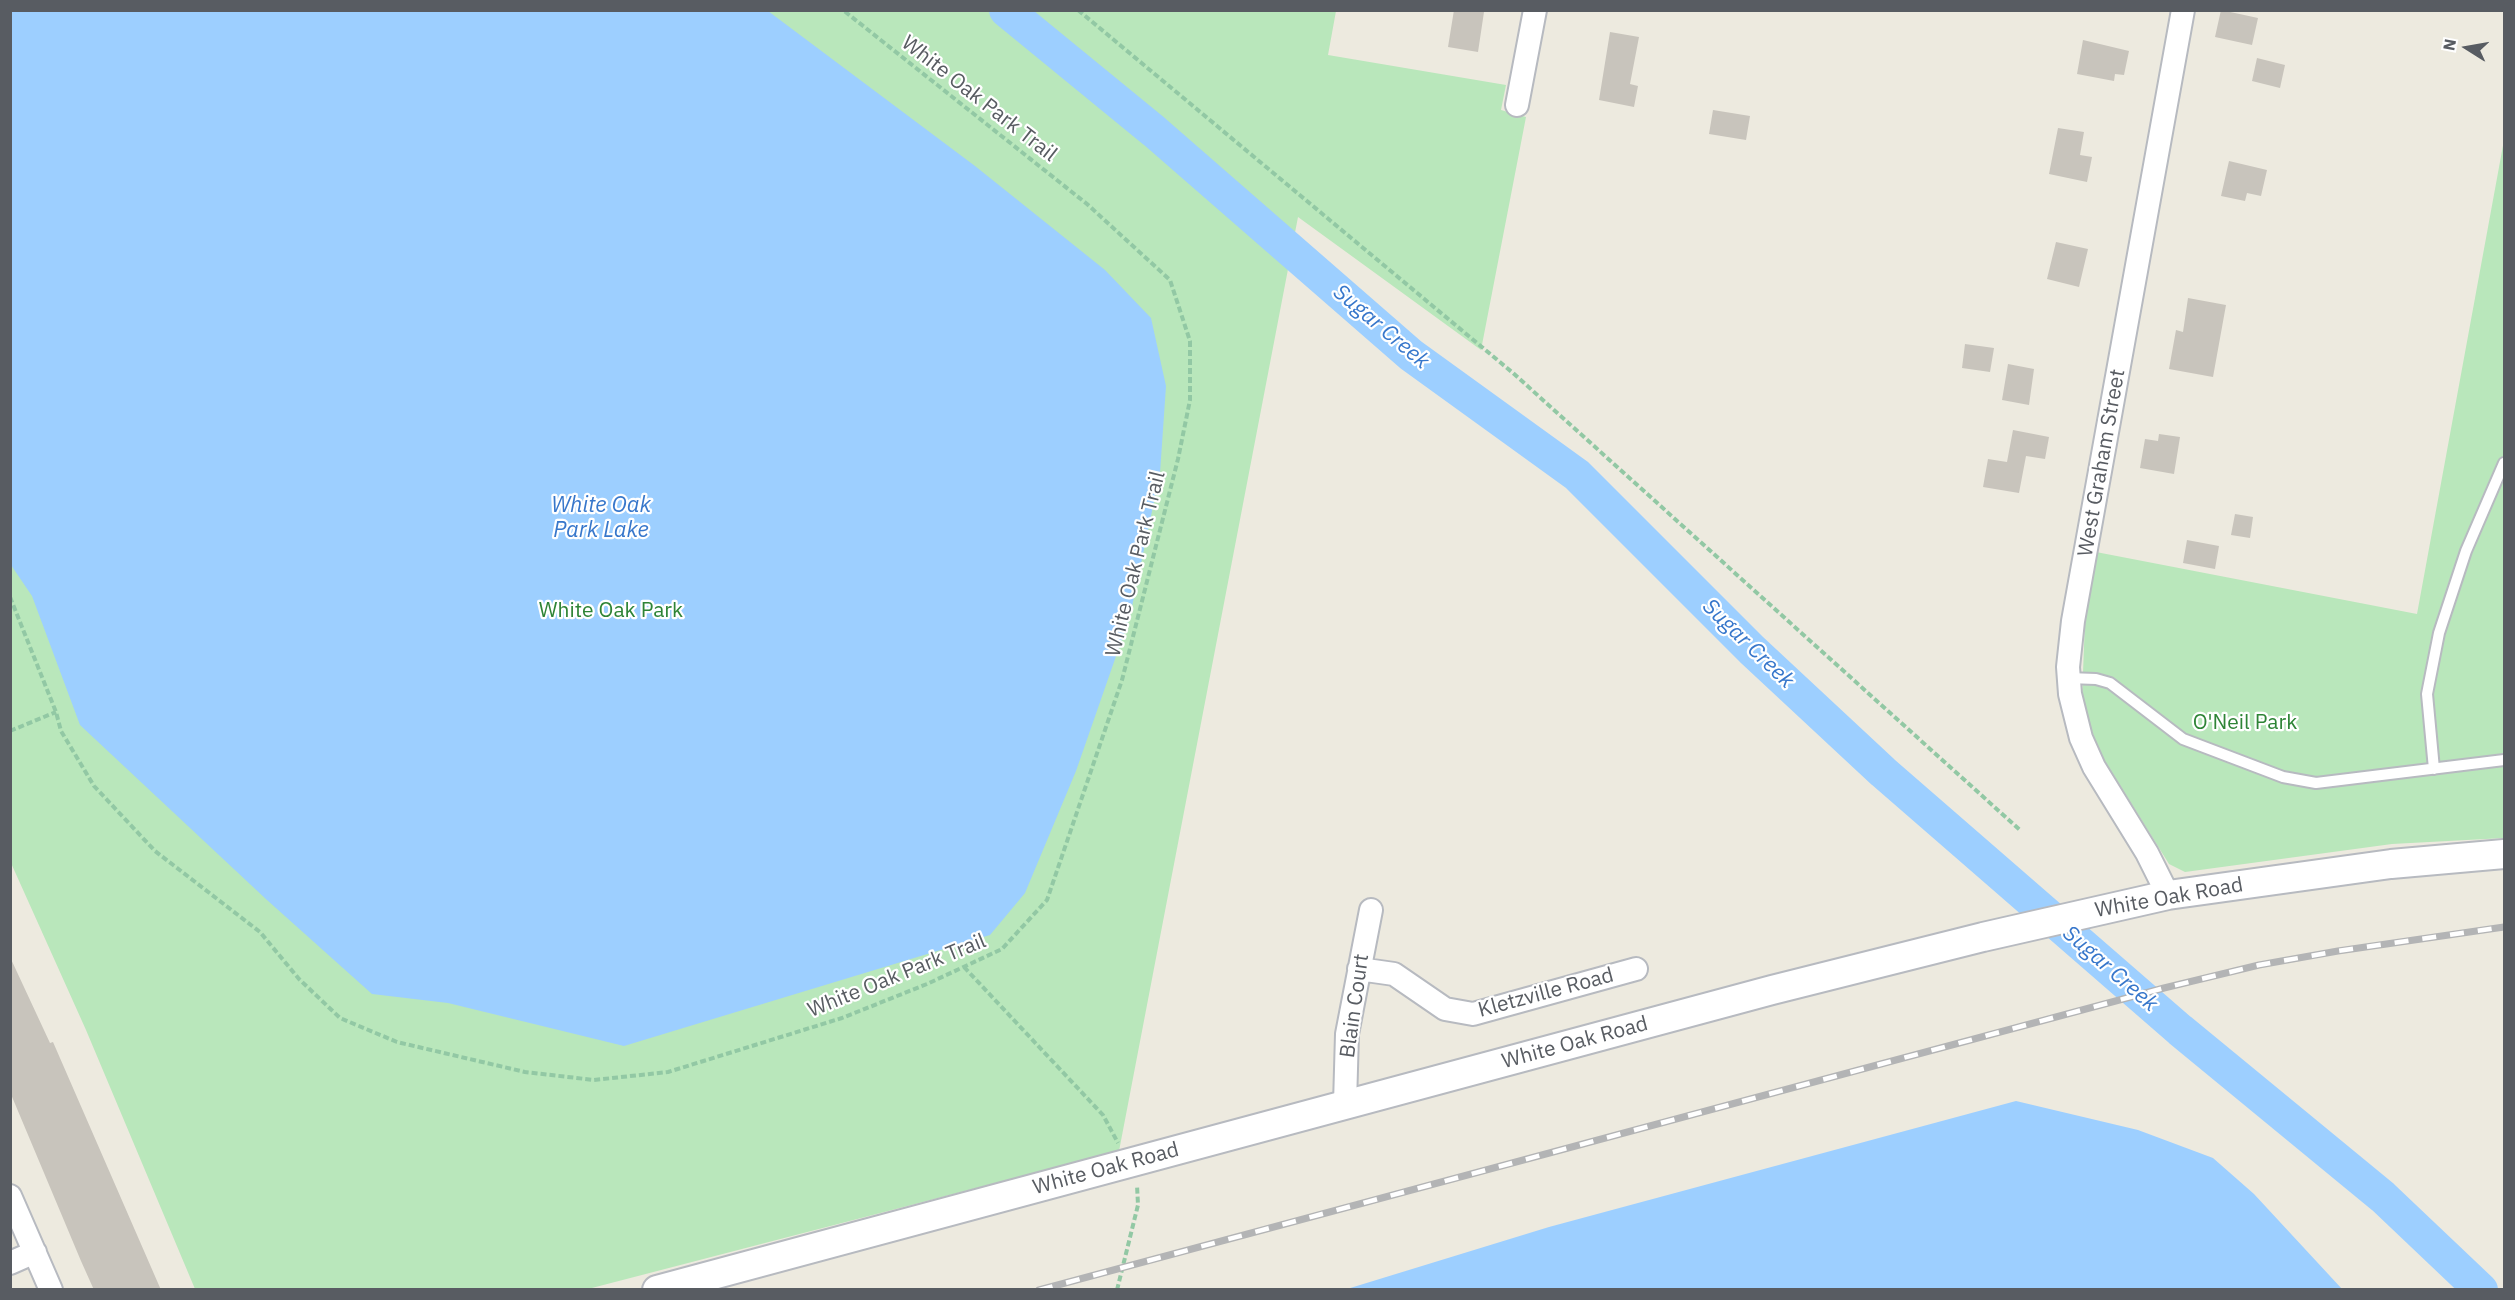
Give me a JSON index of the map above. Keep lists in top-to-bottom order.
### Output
{
  "streets": {
    "street": [
      "West Graham Street",
      "White Oak Road",
      "Kletzville Road",
      "Blain Court"
    ],
    "path": ["White Oak Park Trail"]
  },
  "crossings": [
    ["West Graham Street", "White Oak Road"],
    ["White Oak Road", "Blain Court"],
    ["Kletzville Road", "Blain Court"]
  ],
  "water": ["Sugar Creek", "White Oak Park Lake"],
  "parks": ["White Oak Park", "O'Neil Park"],
  "north": "left"
}
